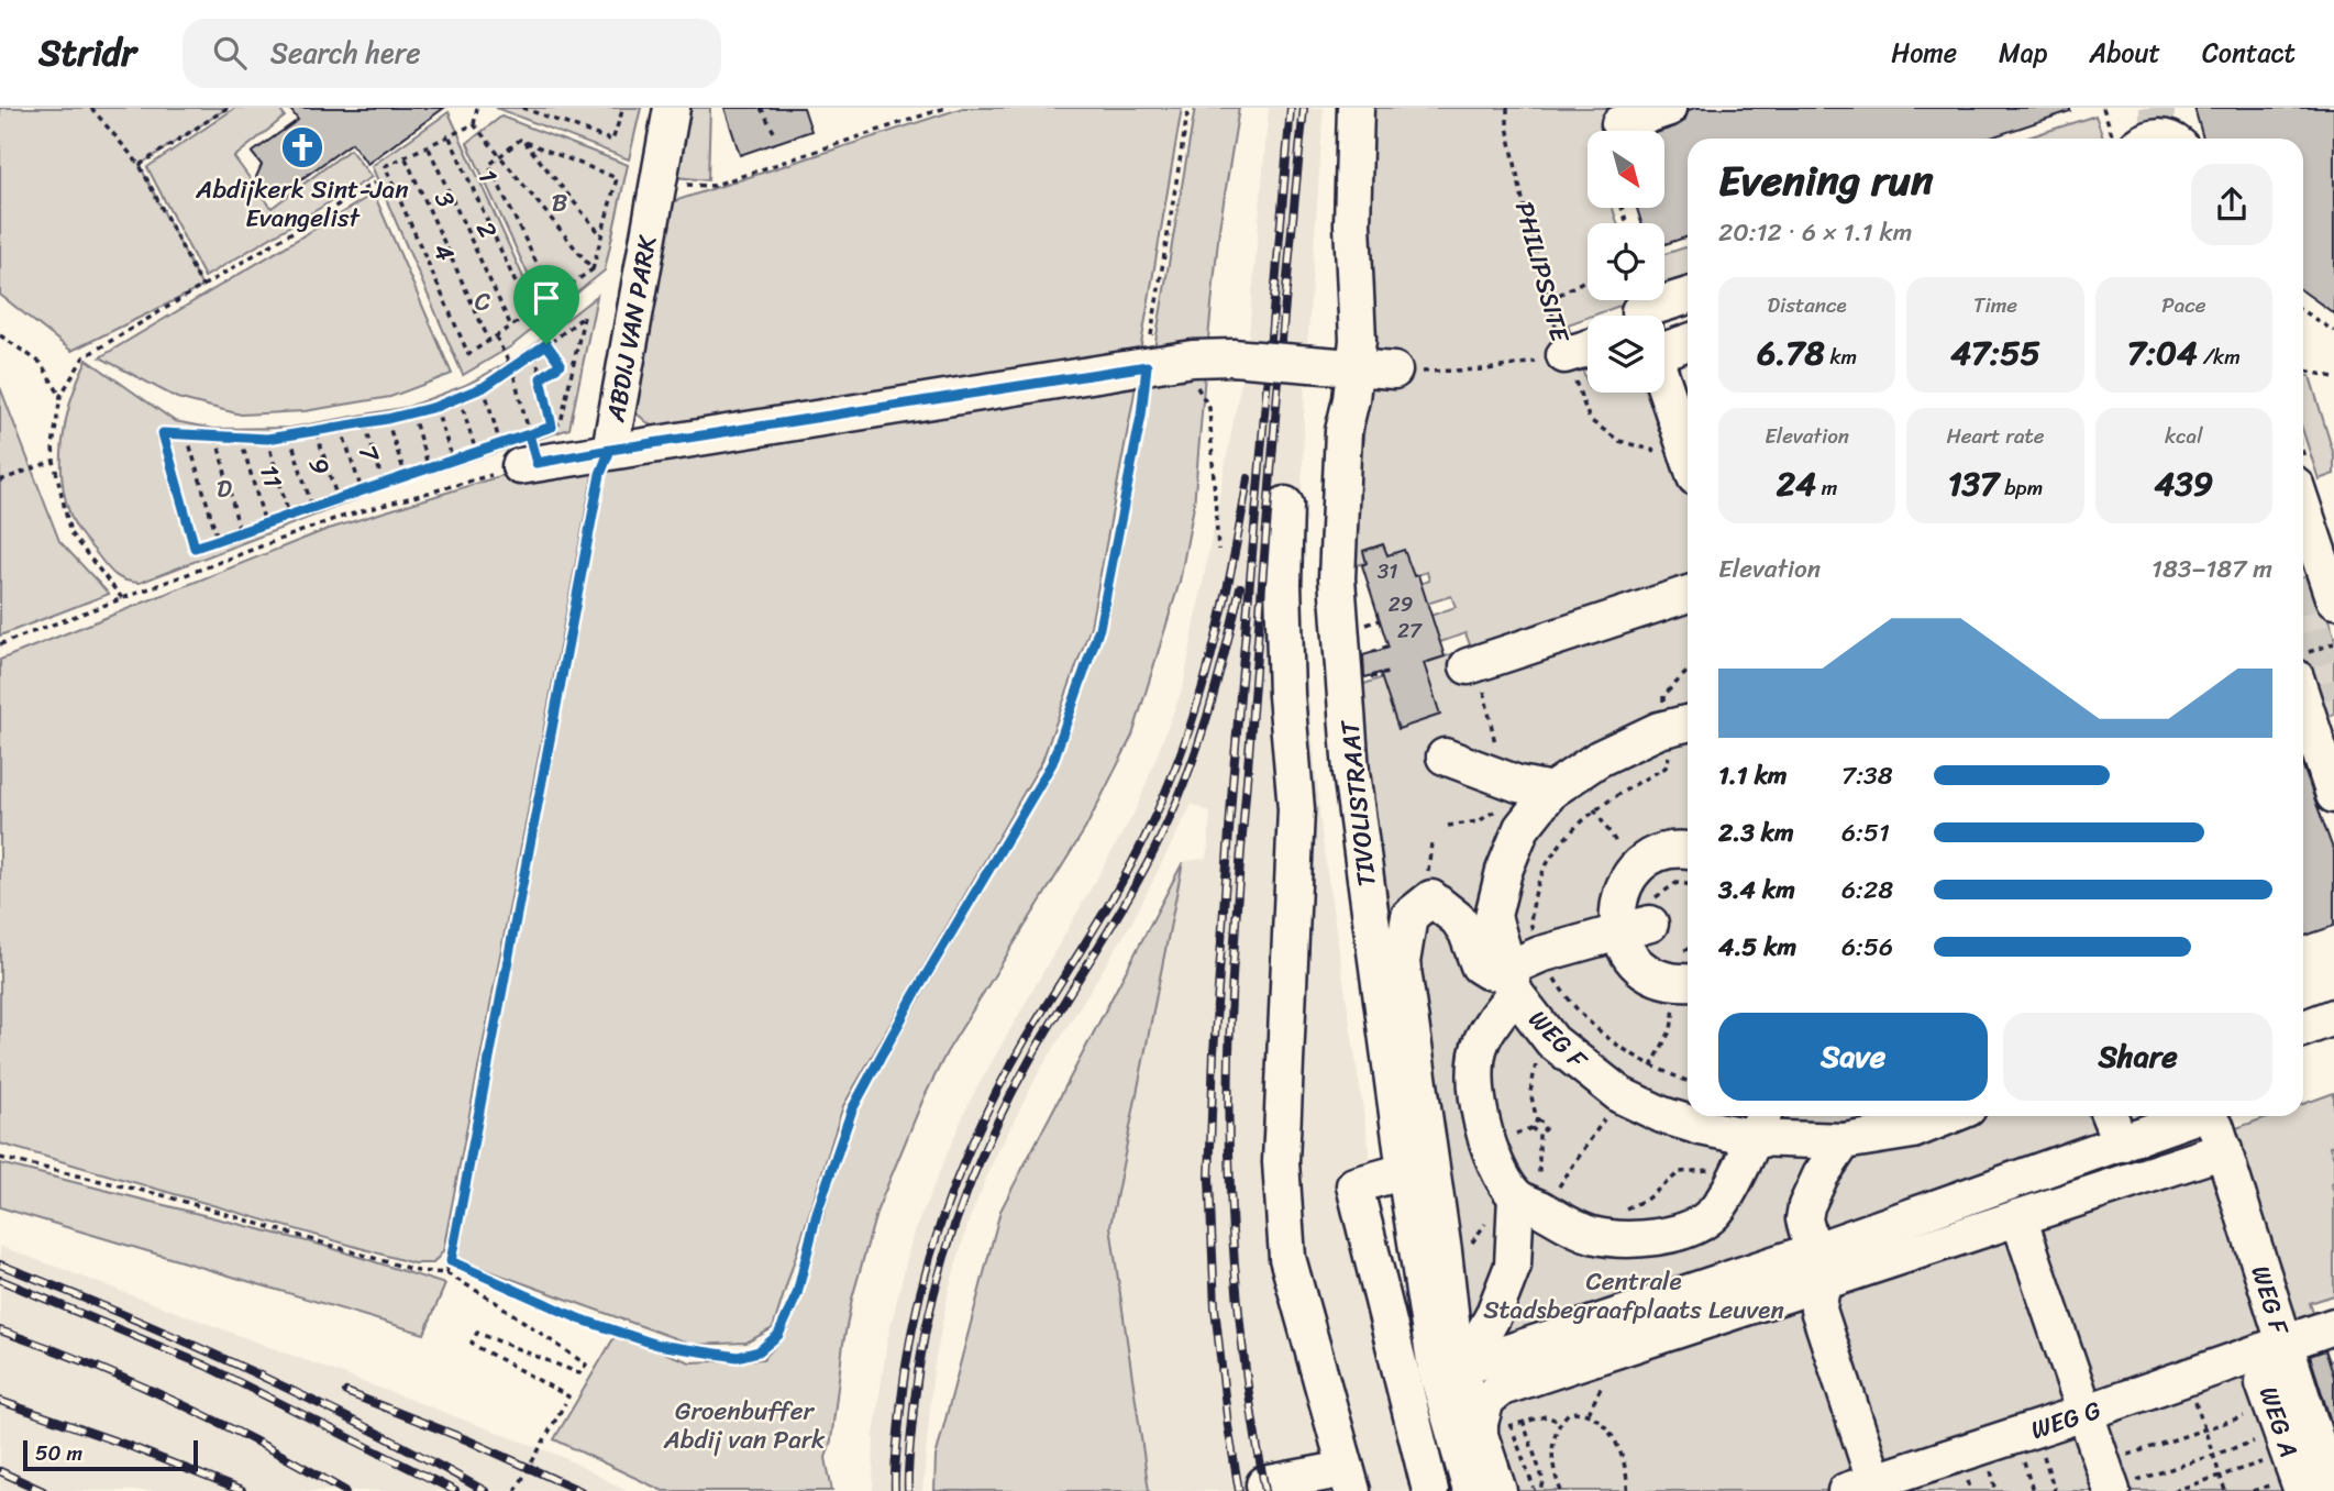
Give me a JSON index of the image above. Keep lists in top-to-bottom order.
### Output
{
  "streets": {
    "street": [
      "ABDIJ VAN PARK",
      "TIVOLISTRAAT",
      "WEG F",
      "WEG G",
      "WEG A"
    ],
    "path": [
      "1",
      "3",
      "2",
      "4",
      "PHILIPSSITE",
      "7",
      "9",
      "11"
    ]
  },
  "crossings": [
    ["1", "2"],
    ["3", "4"],
    ["WEG F", "WEG G"],
    ["WEG F", "WEG A"],
    ["WEG G", "WEG A"]
  ],
  "parks": [
    "B",
    "C",
    "D",
    "Centrale Stadsbegraafplaats Leuven",
    "Groenbuffer Abdij van Park"
  ],
  "places": {
    "church": ["Abdijkerk Sint-Jan Evangelist"]
  },
  "house_numbers": ["31", "29", "27"],
  "scale_bar": "50 m",
  "north": "bottom right",
  "page": {
    "header": "Stridr",
    "search": "Search here",
    "nav": [
      "Home",
      "Map",
      "About",
      "Contact"
    ],
    "heading": ["Evening run", "20:12 · 6 × 1.1 km"],
    "stats": [
      ["Distance", "6.78 km"],
      ["Time", "47:55"],
      ["Pace", "7:04 /km"],
      ["Elevation", "24 m"],
      ["Heart rate", "137 bpm"],
      ["kcal", "439"]
    ],
    "chart": ["Elevation", "183–187 m"],
    "list": [
      {
        "name": "1.1 km",
        "note": "7:38"
      },
      {
        "name": "2.3 km",
        "note": "6:51"
      },
      {
        "name": "3.4 km",
        "note": "6:28"
      },
      {
        "name": "4.5 km",
        "note": "6:56"
      }
    ],
    "buttons": ["Save", "Share"],
    "scale": "50 m"
  }
}
